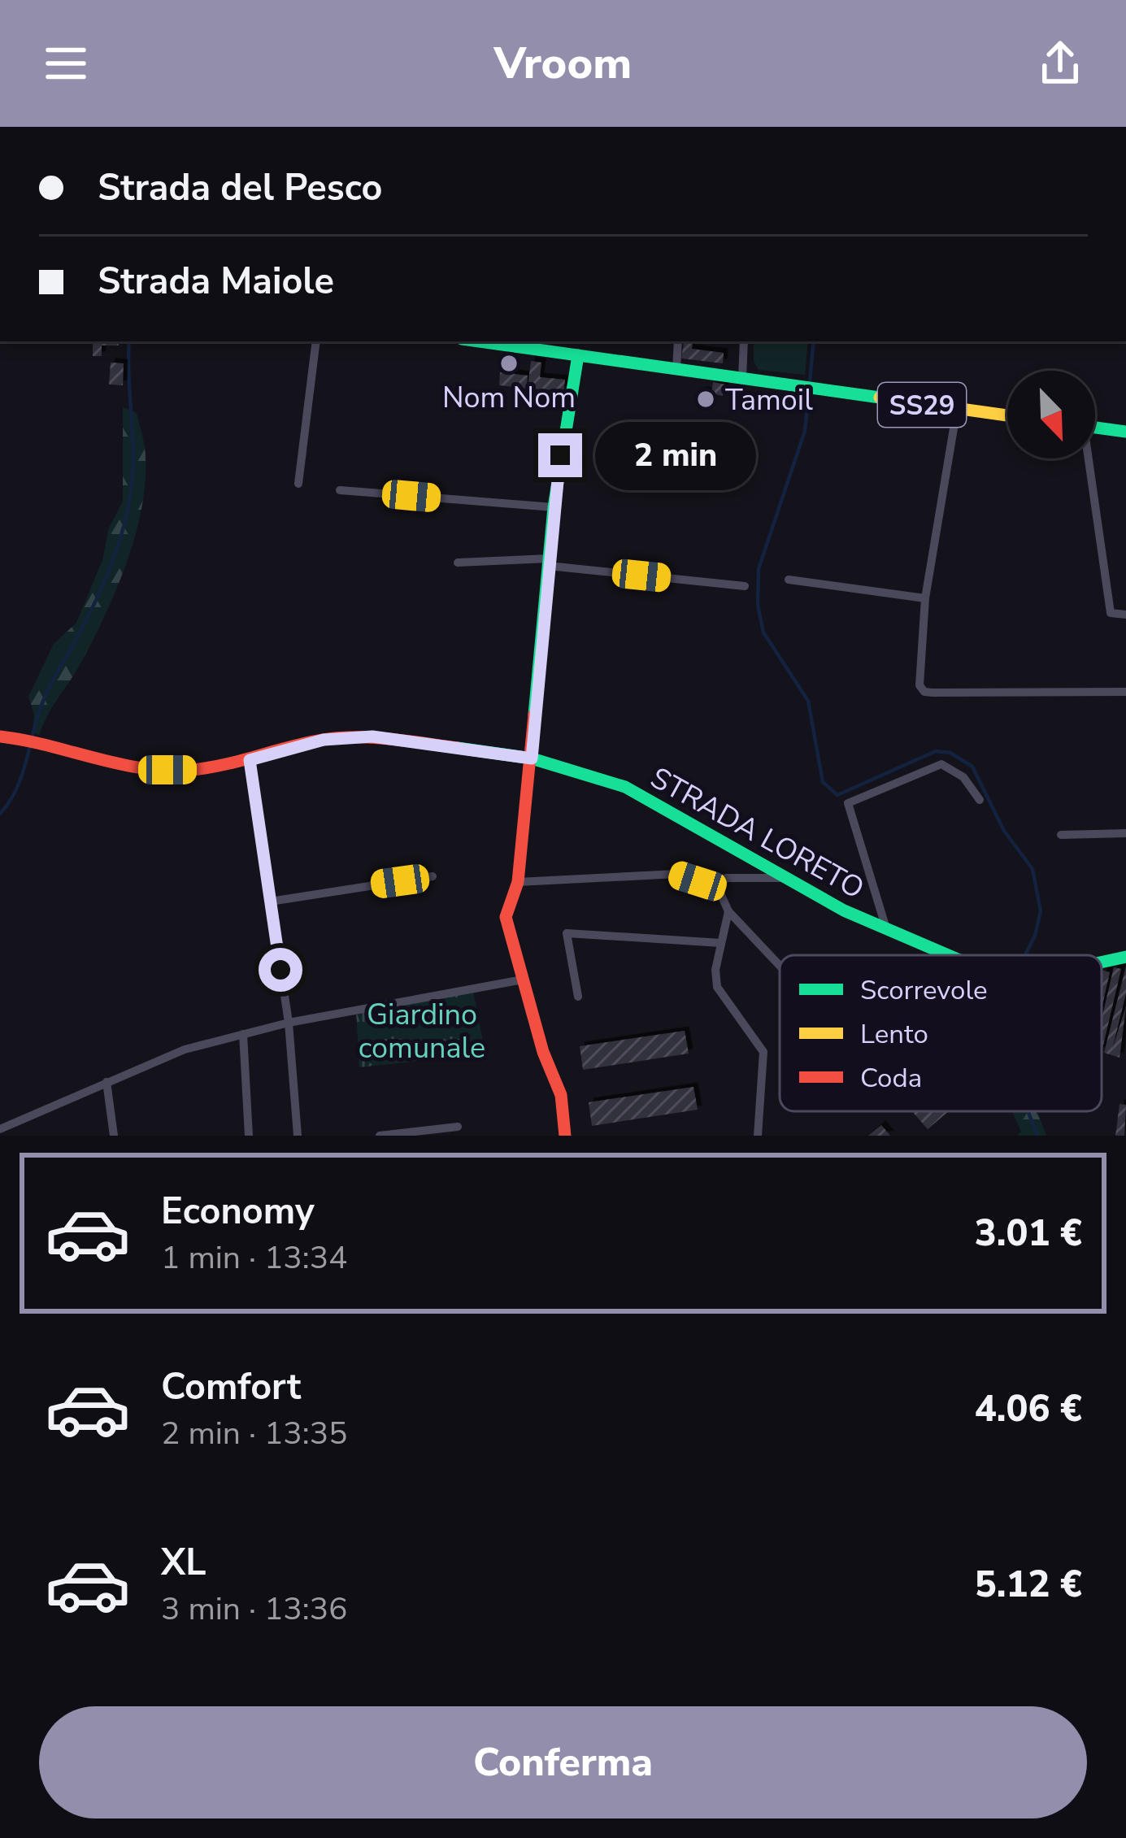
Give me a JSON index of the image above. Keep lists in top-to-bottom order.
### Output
{
  "streets": {
    "street": ["SS29", "STRADA LORETO"]
  },
  "parks": ["Giardino comunale"],
  "places": ["Nom Nom", "Tamoil"],
  "legend": ["Scorrevole", "Lento", "Coda"],
  "north": "bottom right",
  "page": {
    "header": "Vroom",
    "banner": ["Strada del Pesco", "Strada Maiole"],
    "bubble": "2 min",
    "list": [
      {
        "name": "Economy",
        "note": "1 min · 13:34",
        "value": "3.01 €"
      },
      {
        "name": "Comfort",
        "note": "2 min · 13:35",
        "value": "4.06 €"
      },
      {
        "name": "XL",
        "note": "3 min · 13:36",
        "value": "5.12 €"
      }
    ],
    "buttons": "Conferma"
  }
}
